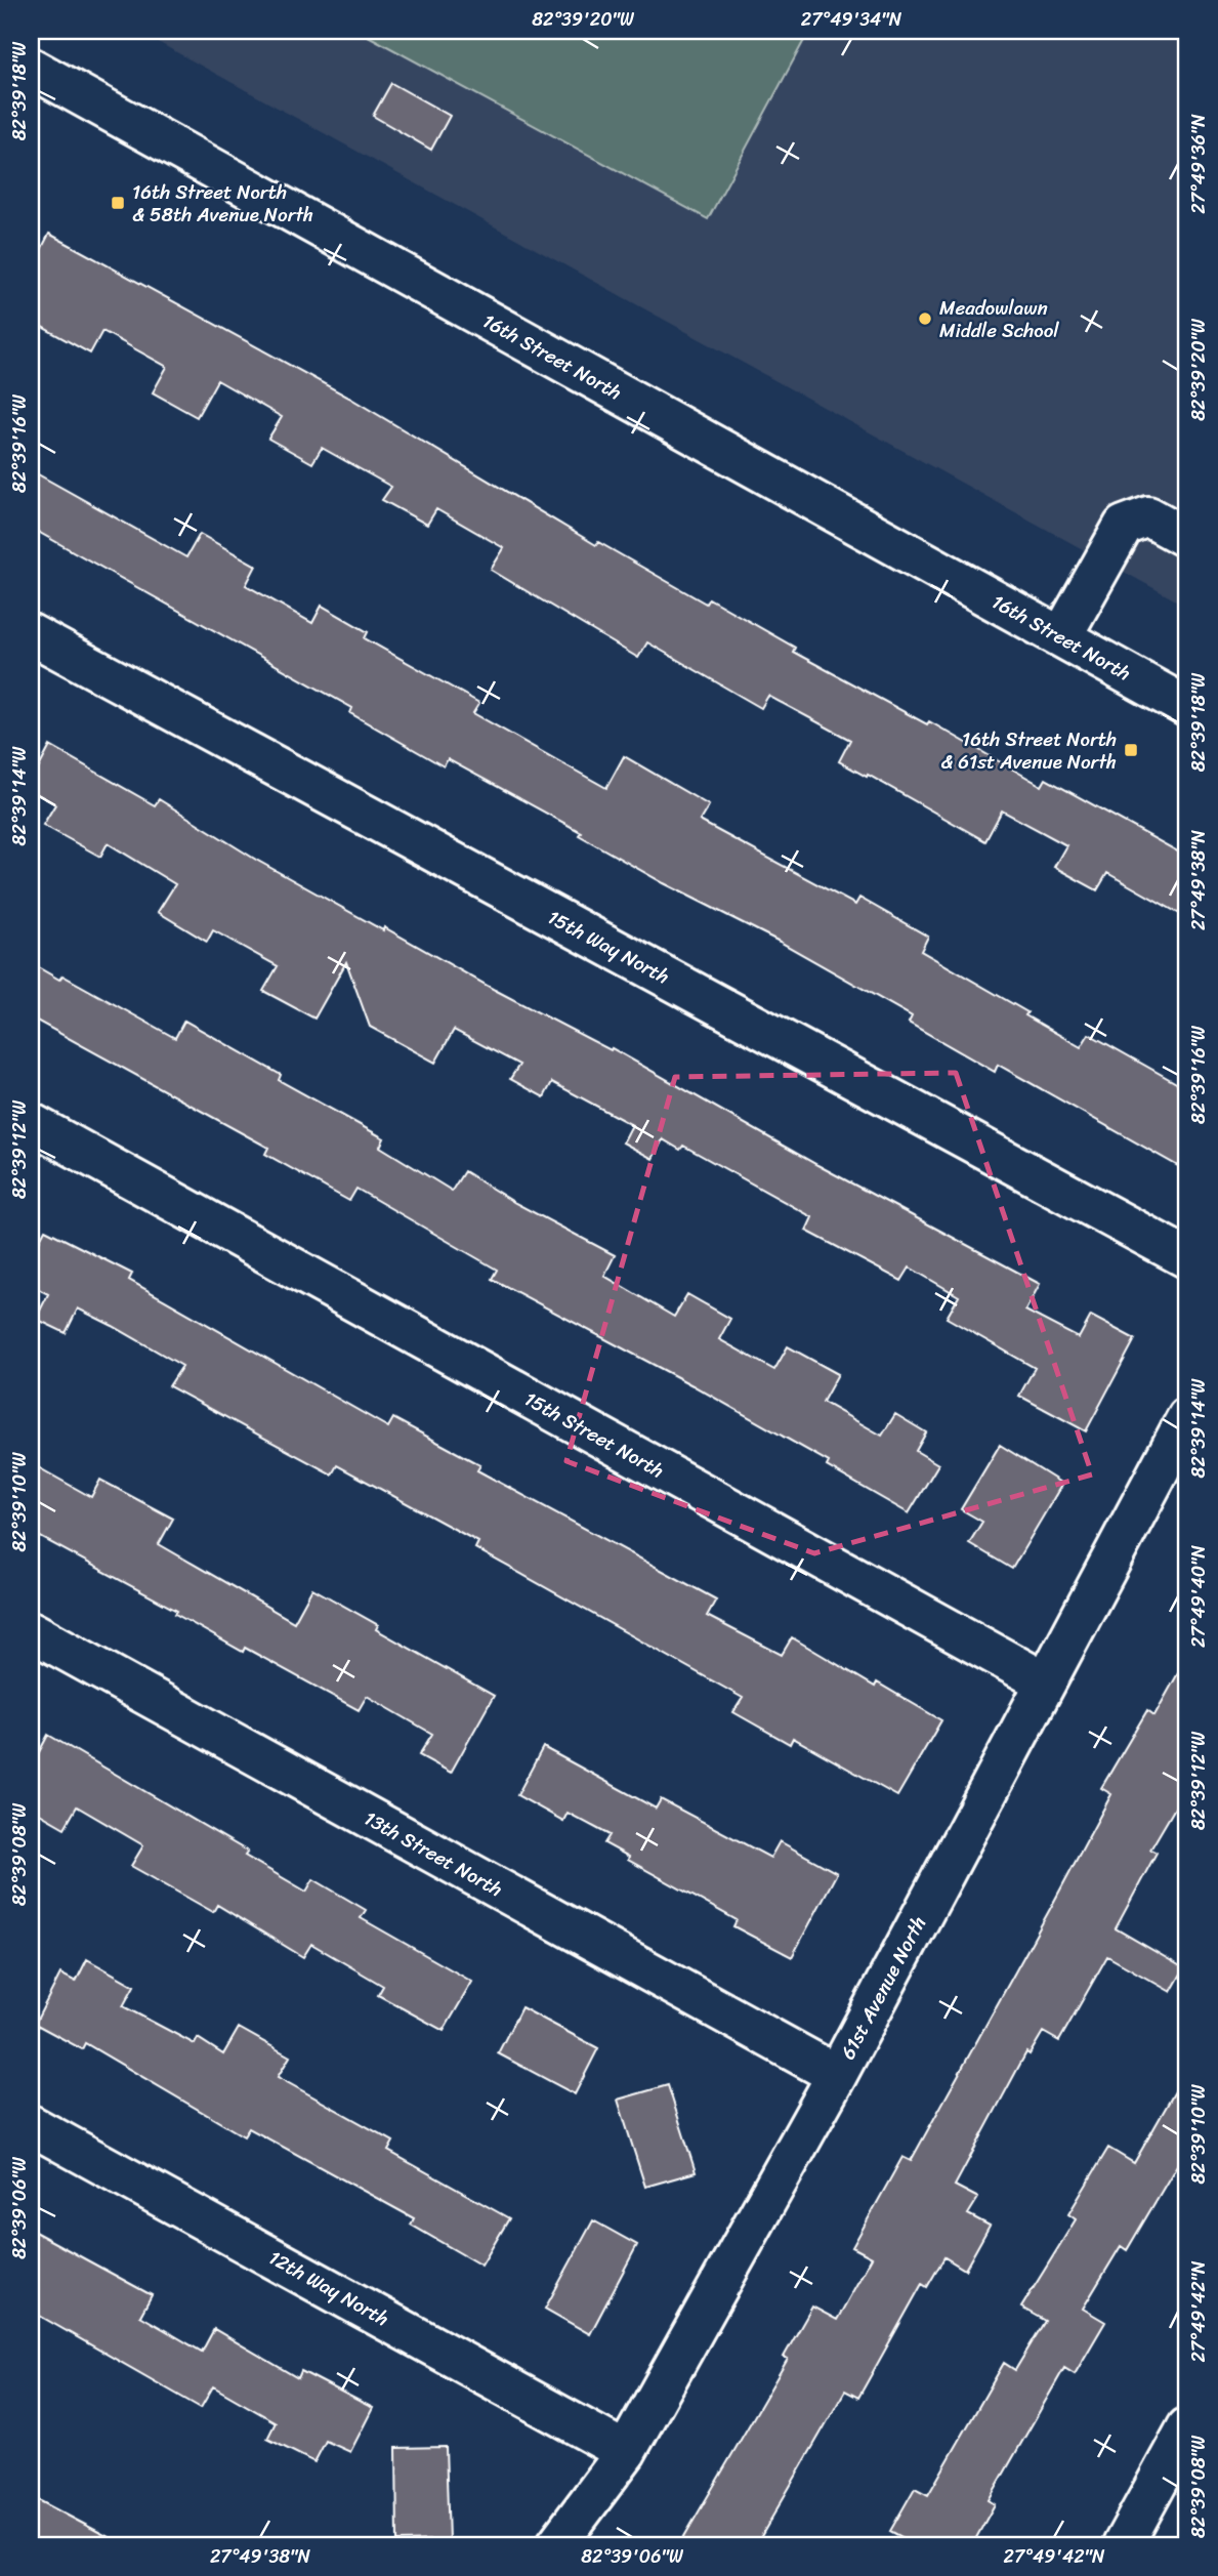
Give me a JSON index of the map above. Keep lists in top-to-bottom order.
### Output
{
  "streets": {
    "street": [
      "16th Street North",
      "15th Way North",
      "15th Street North",
      "13th Street North",
      "61st Avenue North",
      "12th Way North"
    ]
  },
  "crossings": [
    ["15th Street North", "61st Avenue North"],
    ["13th Street North", "61st Avenue North"],
    ["61st Avenue North", "12th Way North"]
  ],
  "places": {
    "transit": ["16th Street North & 58th Avenue North", "16th Street North & 61st Avenue North"],
    "other": ["Meadowlawn Middle School"]
  },
  "coordinates": [
    "82°39'20\"W",
    "27°49'34\"N",
    "82°39'18\"W",
    "27°49'36\"N",
    "82°39'16\"W",
    "82°39'14\"W",
    "27°49'38\"N",
    "82°39'12\"W",
    "82°39'10\"W",
    "27°49'40\"N",
    "82°39'08\"W",
    "82°39'06\"W",
    "27°49'42\"N"
  ]
}
